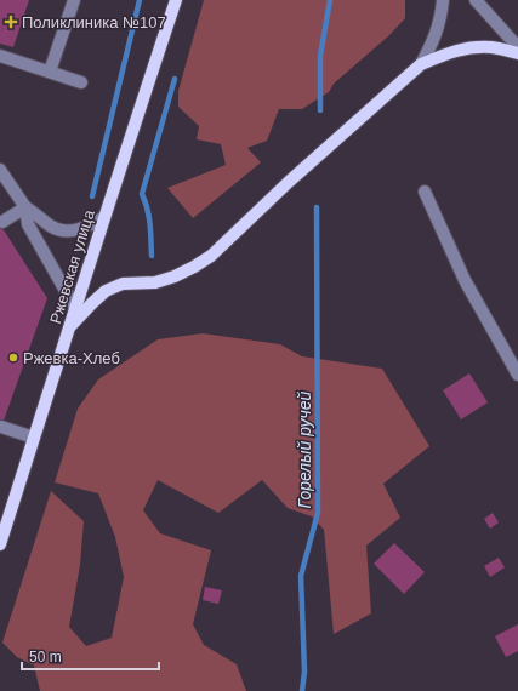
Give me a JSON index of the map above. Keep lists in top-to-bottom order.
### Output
{
  "streets": {
    "main road": ["Ржевская улица"]
  },
  "water": ["Горелый ручей"],
  "places": {
    "health": ["Поликлиника №107"],
    "other": ["Ржевка-Хлеб"]
  },
  "scale_bar": "50 m"
}
